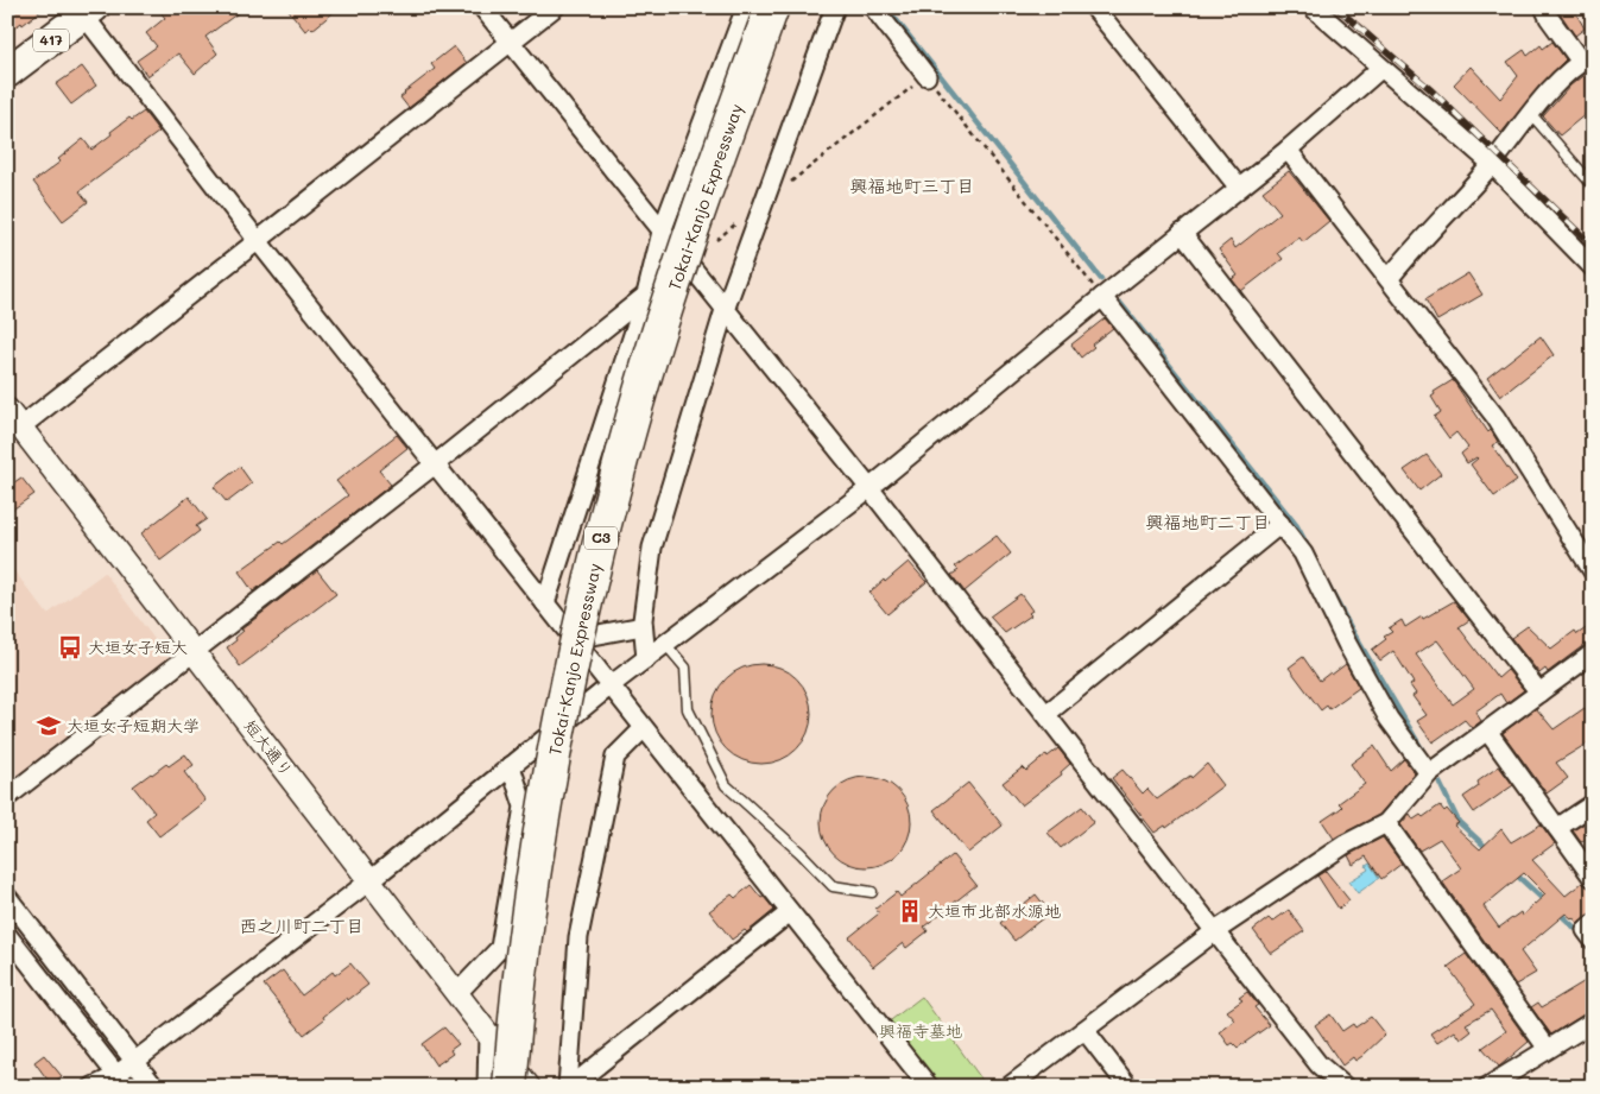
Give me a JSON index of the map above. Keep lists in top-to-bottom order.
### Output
{
  "streets": {
    "highway": ["417", "Tokai-Kanjo Expressway", "C3"],
    "street": ["短大通り"]
  },
  "districts": ["興福地町三丁目", "興福地町二丁目", "西之川町二丁目"],
  "parks": ["興福寺墓地"],
  "places": {
    "bus stop": ["大垣女子短大"],
    "school or university": ["大垣女子短期大学"],
    "building": ["大垣市北部水源地"]
  }
}
